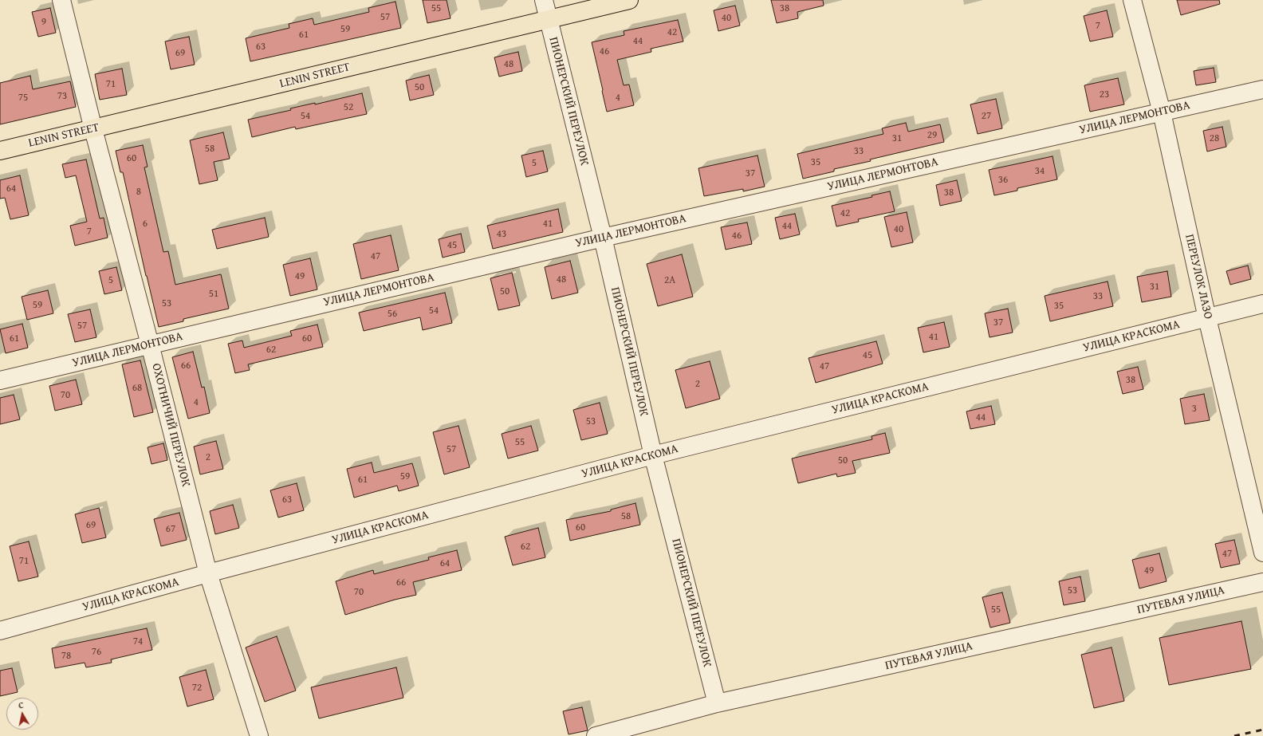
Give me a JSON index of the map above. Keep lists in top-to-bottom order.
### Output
{
  "streets": {
    "main road": ["LENIN STREET"],
    "street": [
      "ПИОНЕРСКИЙ ПЕРЕУЛОК",
      "УЛИЦА ЛЕРМОНТОВА",
      "ПЕРЕУЛОК ЛАЗО",
      "УЛИЦА КРАСКОМА",
      "ОХОТНИЧИЙ ПЕРЕУЛОК",
      "ПУТЕВАЯ УЛИЦА"
    ]
  },
  "crossings": [
    ["LENIN STREET", "ПИОНЕРСКИЙ ПЕРЕУЛОК"],
    ["LENIN STREET", "ОХОТНИЧИЙ ПЕРЕУЛОК"],
    ["ПИОНЕРСКИЙ ПЕРЕУЛОК", "УЛИЦА ЛЕРМОНТОВА"],
    ["ПИОНЕРСКИЙ ПЕРЕУЛОК", "УЛИЦА КРАСКОМА"],
    ["ПИОНЕРСКИЙ ПЕРЕУЛОК", "ПУТЕВАЯ УЛИЦА"],
    ["УЛИЦА ЛЕРМОНТОВА", "ПЕРЕУЛОК ЛАЗО"],
    ["УЛИЦА ЛЕРМОНТОВА", "ОХОТНИЧИЙ ПЕРЕУЛОК"],
    ["ПЕРЕУЛОК ЛАЗО", "УЛИЦА КРАСКОМА"],
    ["УЛИЦА КРАСКОМА", "ОХОТНИЧИЙ ПЕРЕУЛОК"]
  ],
  "house_numbers": [
    "55",
    "38",
    "57",
    "40",
    "9",
    "7",
    "59",
    "42",
    "61",
    "44",
    "63",
    "46",
    "69",
    "48",
    "71",
    "50",
    "23",
    "73",
    "75",
    "4",
    "52",
    "54",
    "27",
    "29",
    "31",
    "28",
    "58",
    "33",
    "60",
    "35",
    "5",
    "34",
    "37",
    "36",
    "64",
    "8",
    "38",
    "42",
    "6",
    "41",
    "44",
    "40",
    "7",
    "43",
    "46",
    "45",
    "47",
    "49",
    "48",
    "5",
    "2А",
    "31",
    "50",
    "51",
    "33",
    "53",
    "59",
    "35",
    "54",
    "56",
    "37",
    "57",
    "41",
    "61",
    "60",
    "62",
    "45",
    "66",
    "47",
    "38",
    "2",
    "68",
    "70",
    "4",
    "3",
    "44",
    "53",
    "55",
    "57",
    "2",
    "50",
    "59",
    "61",
    "63",
    "58",
    "69",
    "60",
    "67",
    "62",
    "47",
    "71",
    "64",
    "49",
    "66",
    "53",
    "70",
    "55",
    "74",
    "76",
    "78",
    "72"
  ],
  "north": "top"
}
